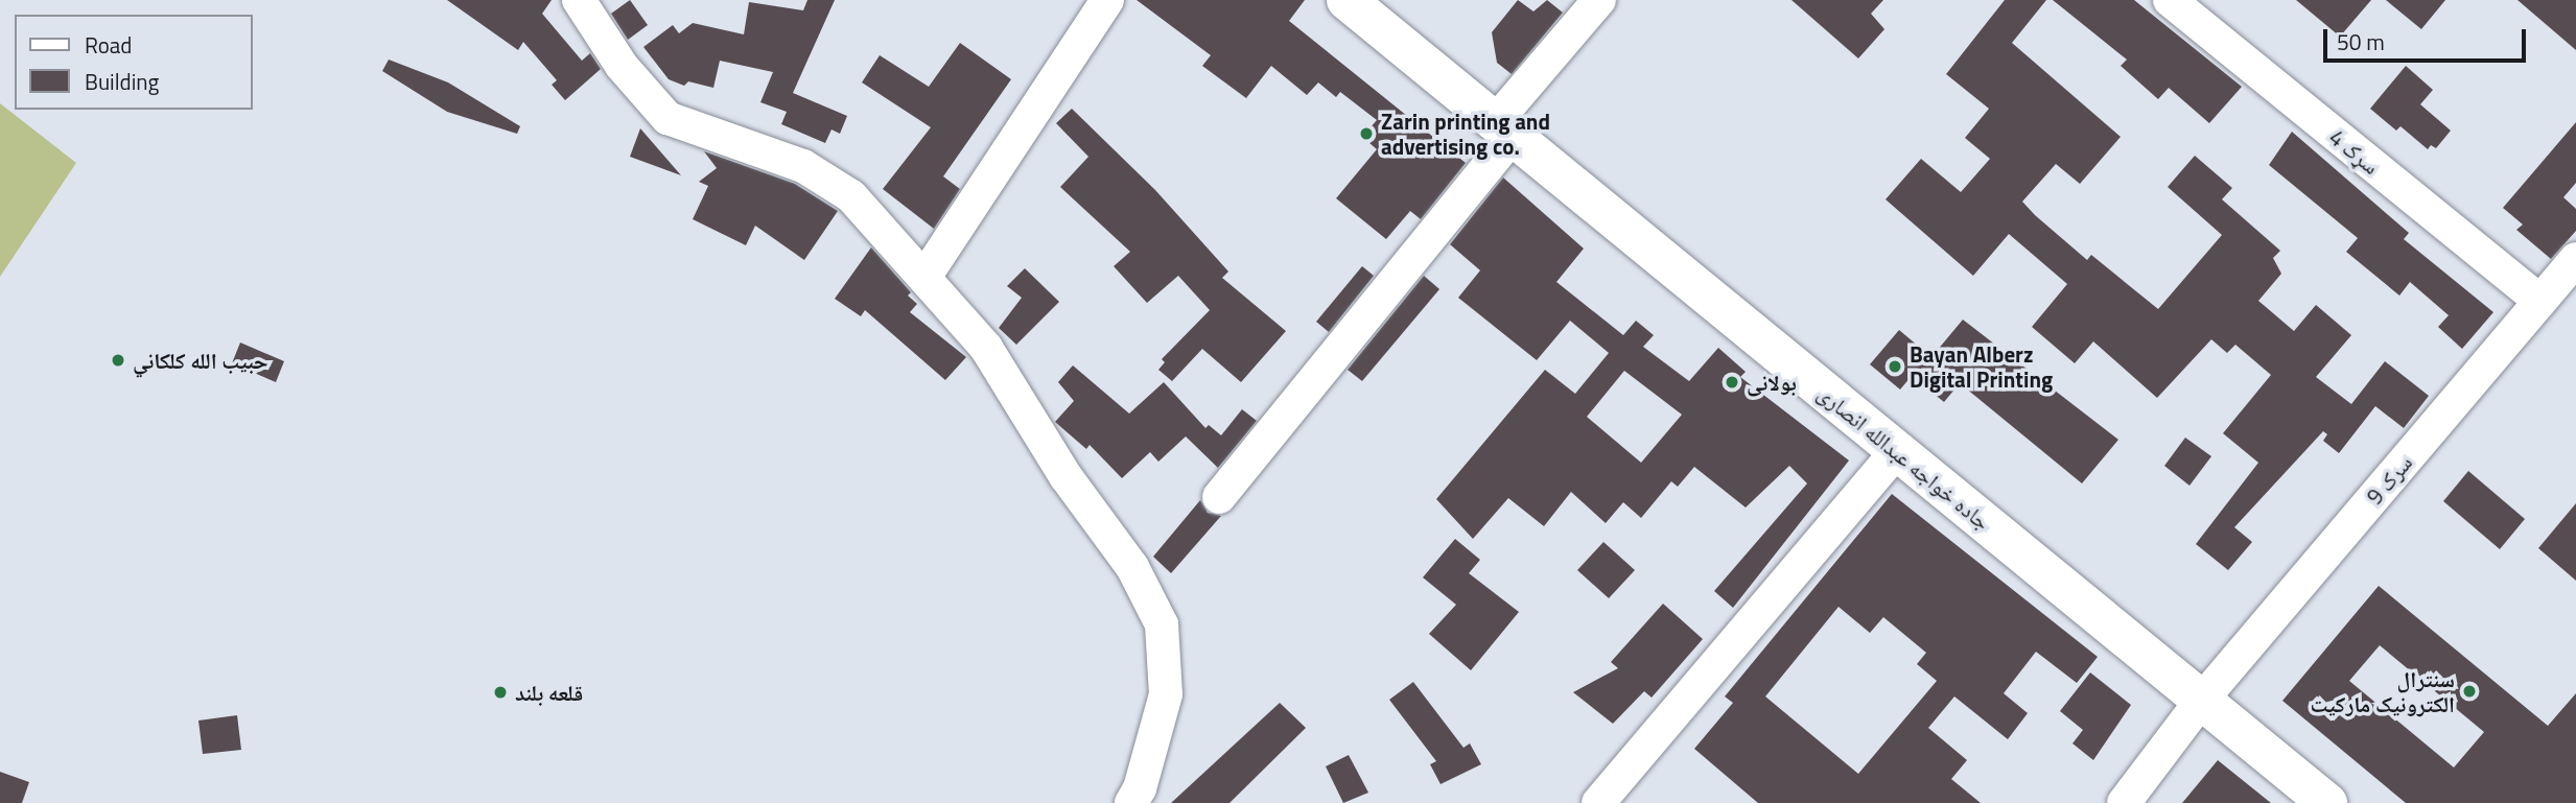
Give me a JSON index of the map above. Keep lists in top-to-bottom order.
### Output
{
  "streets": {
    "main road": ["جاده خواجه عبدالله انصاری"],
    "street": ["سړک 4", "سرک 9"]
  },
  "crossings": [
    ["سړک 4", "سرک 9"],
    ["جاده خواجه عبدالله انصاری", "سرک 9"]
  ],
  "places": [
    "Zarin printing and advertising co.",
    "حبيب الله کلکاني",
    "Bayan Alberz Digital Printing",
    "بولانی",
    "سنترال الکترونیک مارکیت",
    "قلعه بلند"
  ],
  "legend": ["Road", "Building"],
  "scale_bar": "50 m"
}
